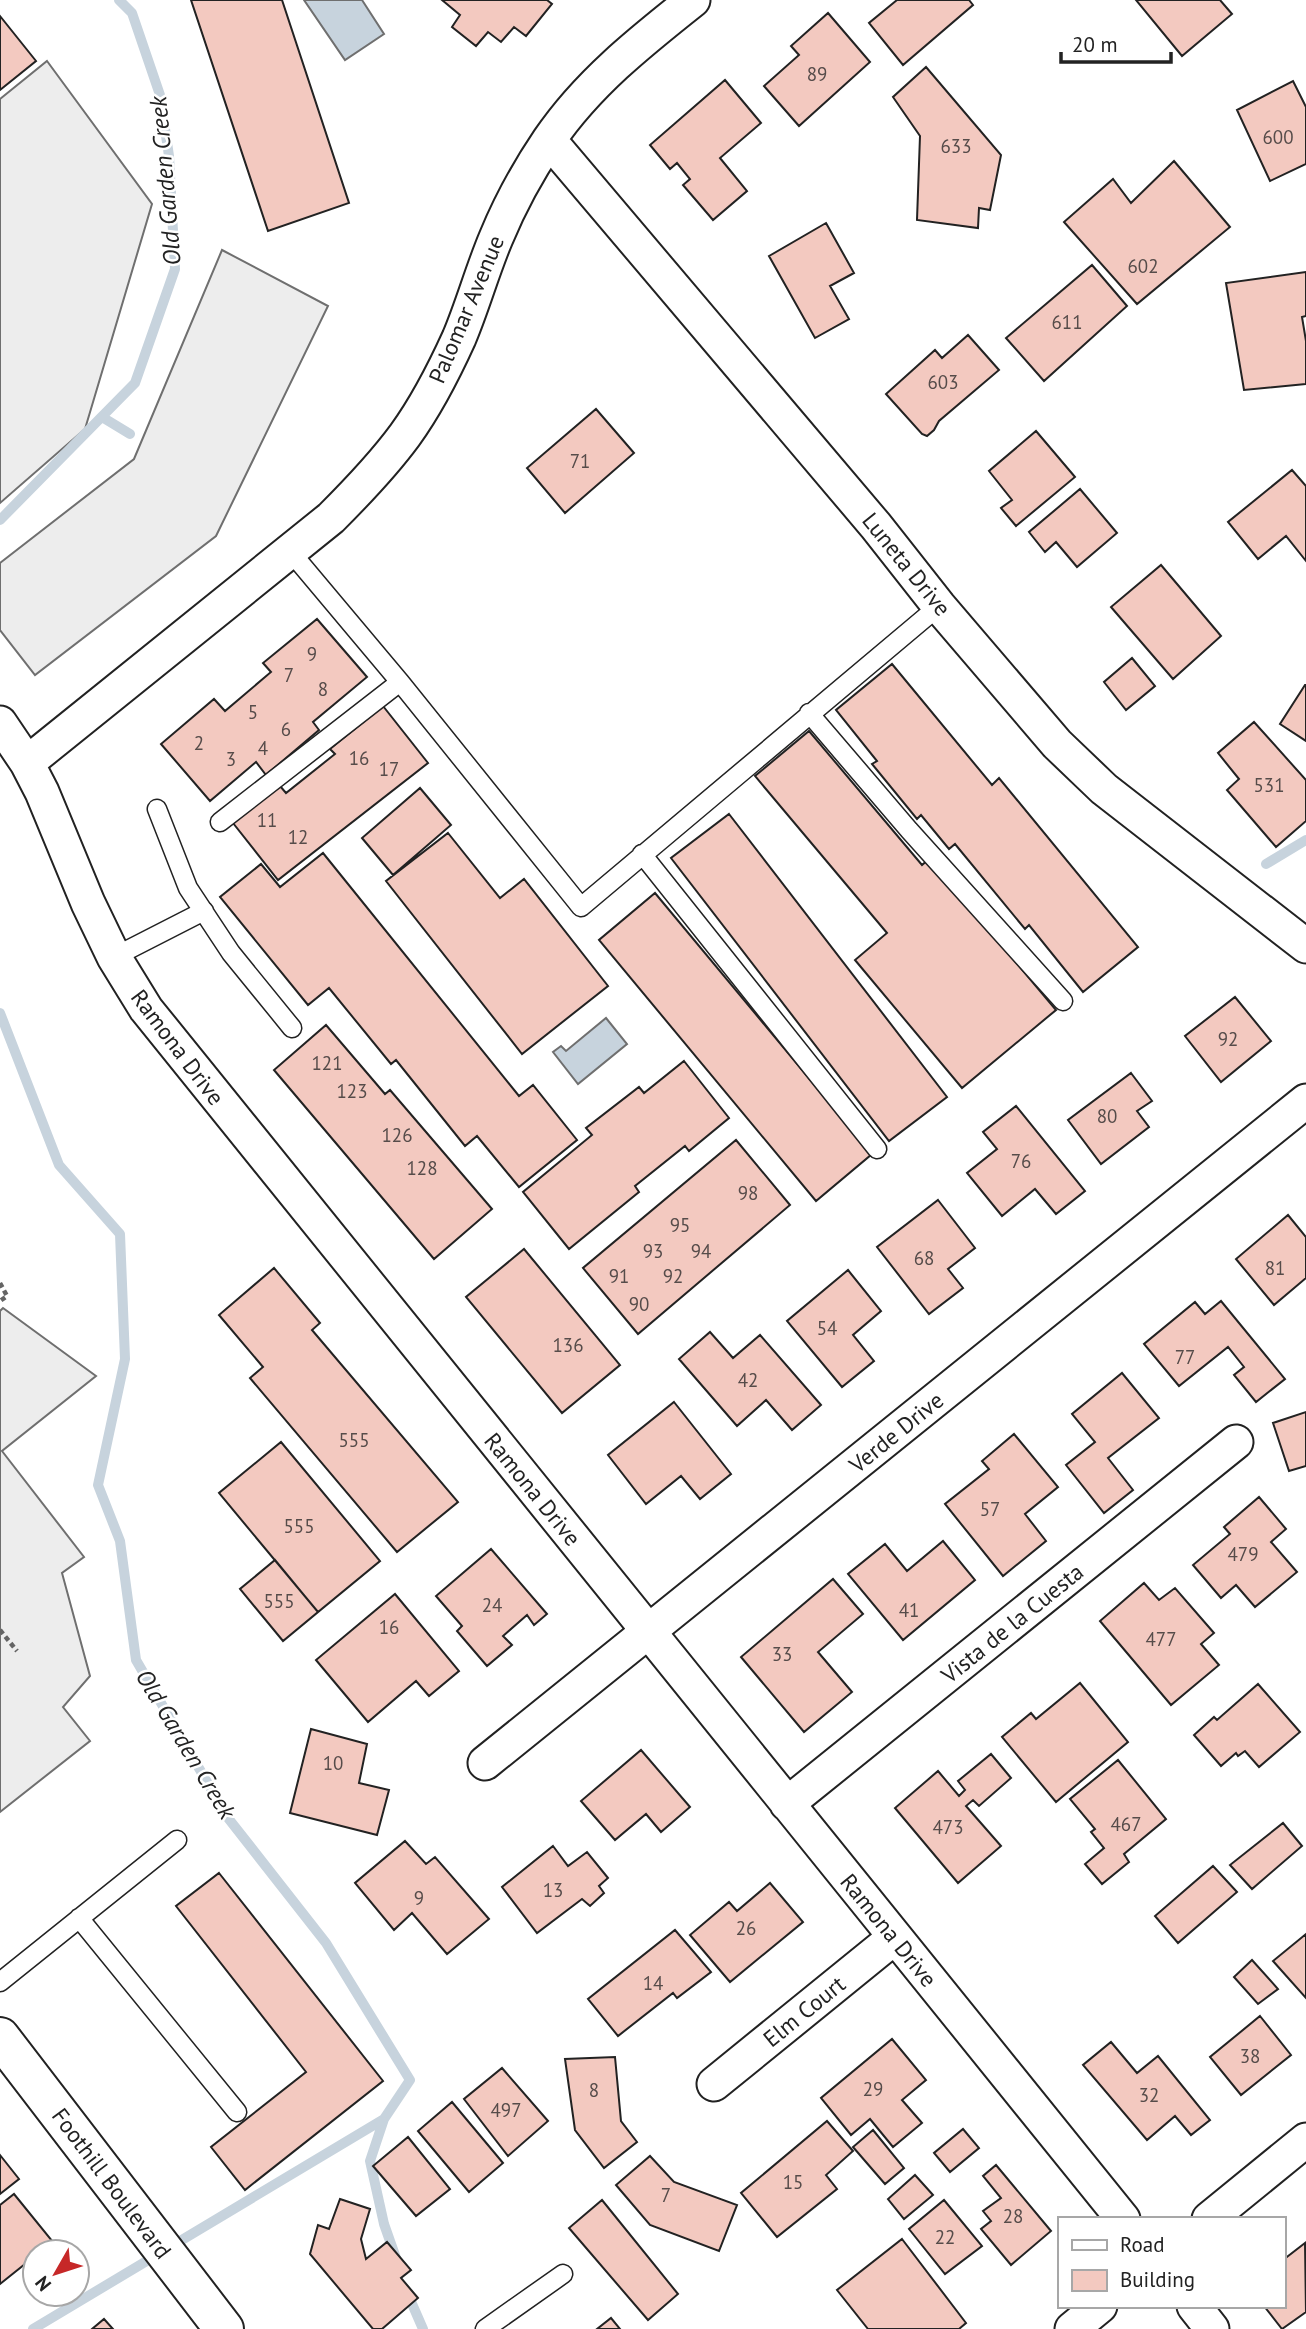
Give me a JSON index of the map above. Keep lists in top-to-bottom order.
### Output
{
  "streets": {
    "street": [
      "Palomar Avenue",
      "Luneta Drive",
      "Ramona Drive",
      "Verde Drive",
      "Vista de la Cuesta",
      "Elm Court",
      "Foothill Boulevard"
    ]
  },
  "crossings": [
    ["Palomar Avenue", "Luneta Drive"],
    ["Palomar Avenue", "Ramona Drive"],
    ["Ramona Drive", "Verde Drive"],
    ["Ramona Drive", "Vista de la Cuesta"],
    ["Ramona Drive", "Elm Court"]
  ],
  "water": ["Old Garden Creek"],
  "house_numbers": [
    "89",
    "600",
    "633",
    "602",
    "611",
    "603",
    "71",
    "9",
    "7",
    "8",
    "5",
    "6",
    "2",
    "4",
    "16",
    "3",
    "17",
    "531",
    "11",
    "12",
    "92",
    "121",
    "123",
    "80",
    "126",
    "76",
    "128",
    "98",
    "95",
    "93",
    "94",
    "68",
    "81",
    "91",
    "92",
    "90",
    "54",
    "136",
    "77",
    "42",
    "555",
    "57",
    "555",
    "479",
    "555",
    "24",
    "41",
    "16",
    "477",
    "33",
    "10",
    "467",
    "473",
    "13",
    "9",
    "26",
    "14",
    "38",
    "29",
    "8",
    "32",
    "497",
    "15",
    "7",
    "28",
    "22"
  ],
  "legend": ["Road", "Building"],
  "scale_bar": "20 m",
  "north": "bottom left"
}
